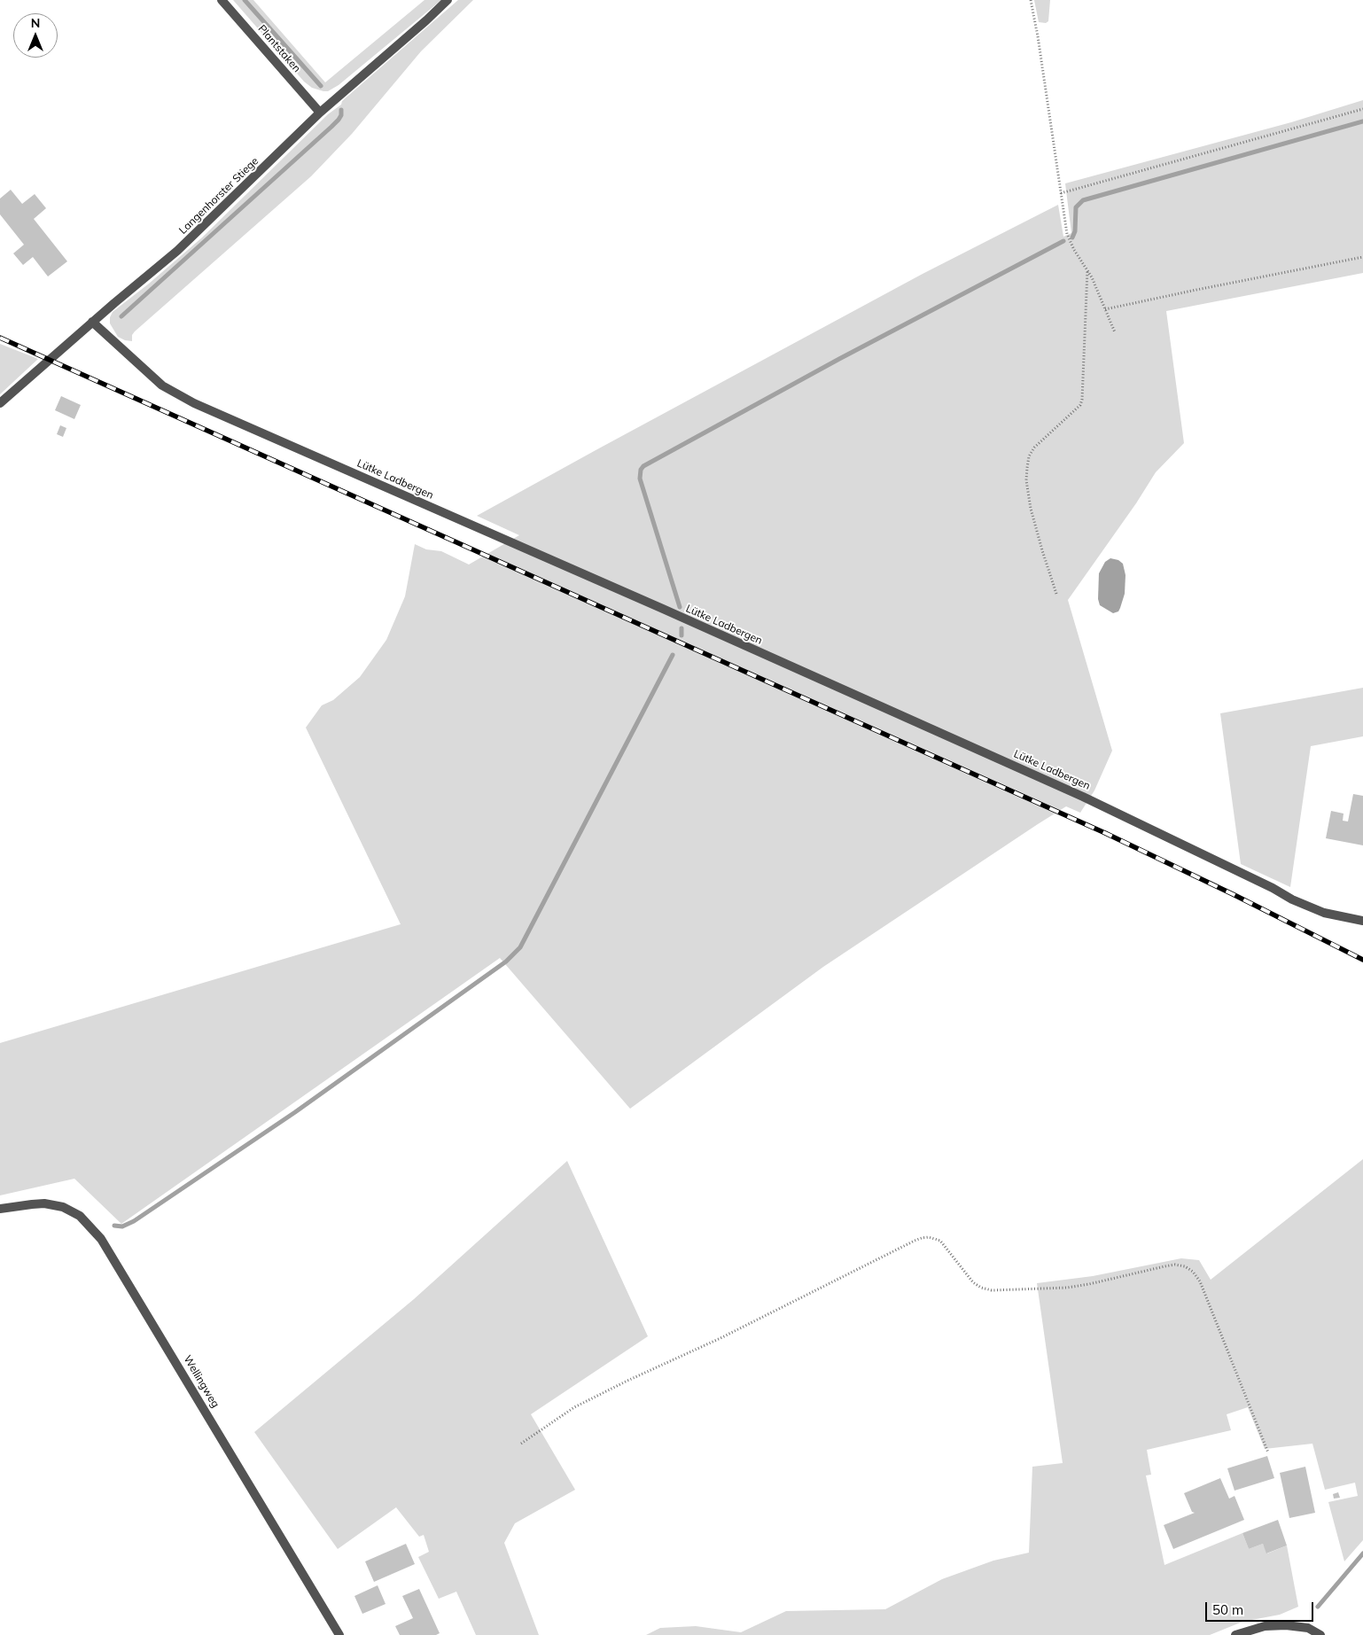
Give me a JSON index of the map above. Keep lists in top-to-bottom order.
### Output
{
  "streets": {
    "street": [
      "Plantstaken",
      "Langenhorster Stiege",
      "Lütke Ladbergen",
      "Wellingweg"
    ]
  },
  "crossings": [
    ["Plantstaken", "Langenhorster Stiege"],
    ["Langenhorster Stiege", "Lütke Ladbergen"]
  ],
  "scale_bar": "50 m",
  "north": "top"
}
